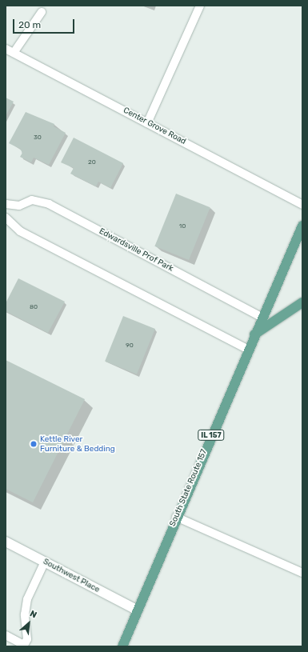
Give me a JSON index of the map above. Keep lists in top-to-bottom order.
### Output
{
  "streets": {
    "main road": ["IL 157", "South State Route 157"],
    "street": ["Southwest Place"],
    "lane": ["Center Grove Road", "Edwardsville Prof Park"]
  },
  "crossings": [
    ["Edwardsville Prof Park", "South State Route 157"],
    ["South State Route 157", "Southwest Place"]
  ],
  "places": ["Kettle River Furniture & Bedding"],
  "house_numbers": [
    "30",
    "20",
    "10",
    "80",
    "90"
  ],
  "scale_bar": "20 m",
  "north": "top right"
}
